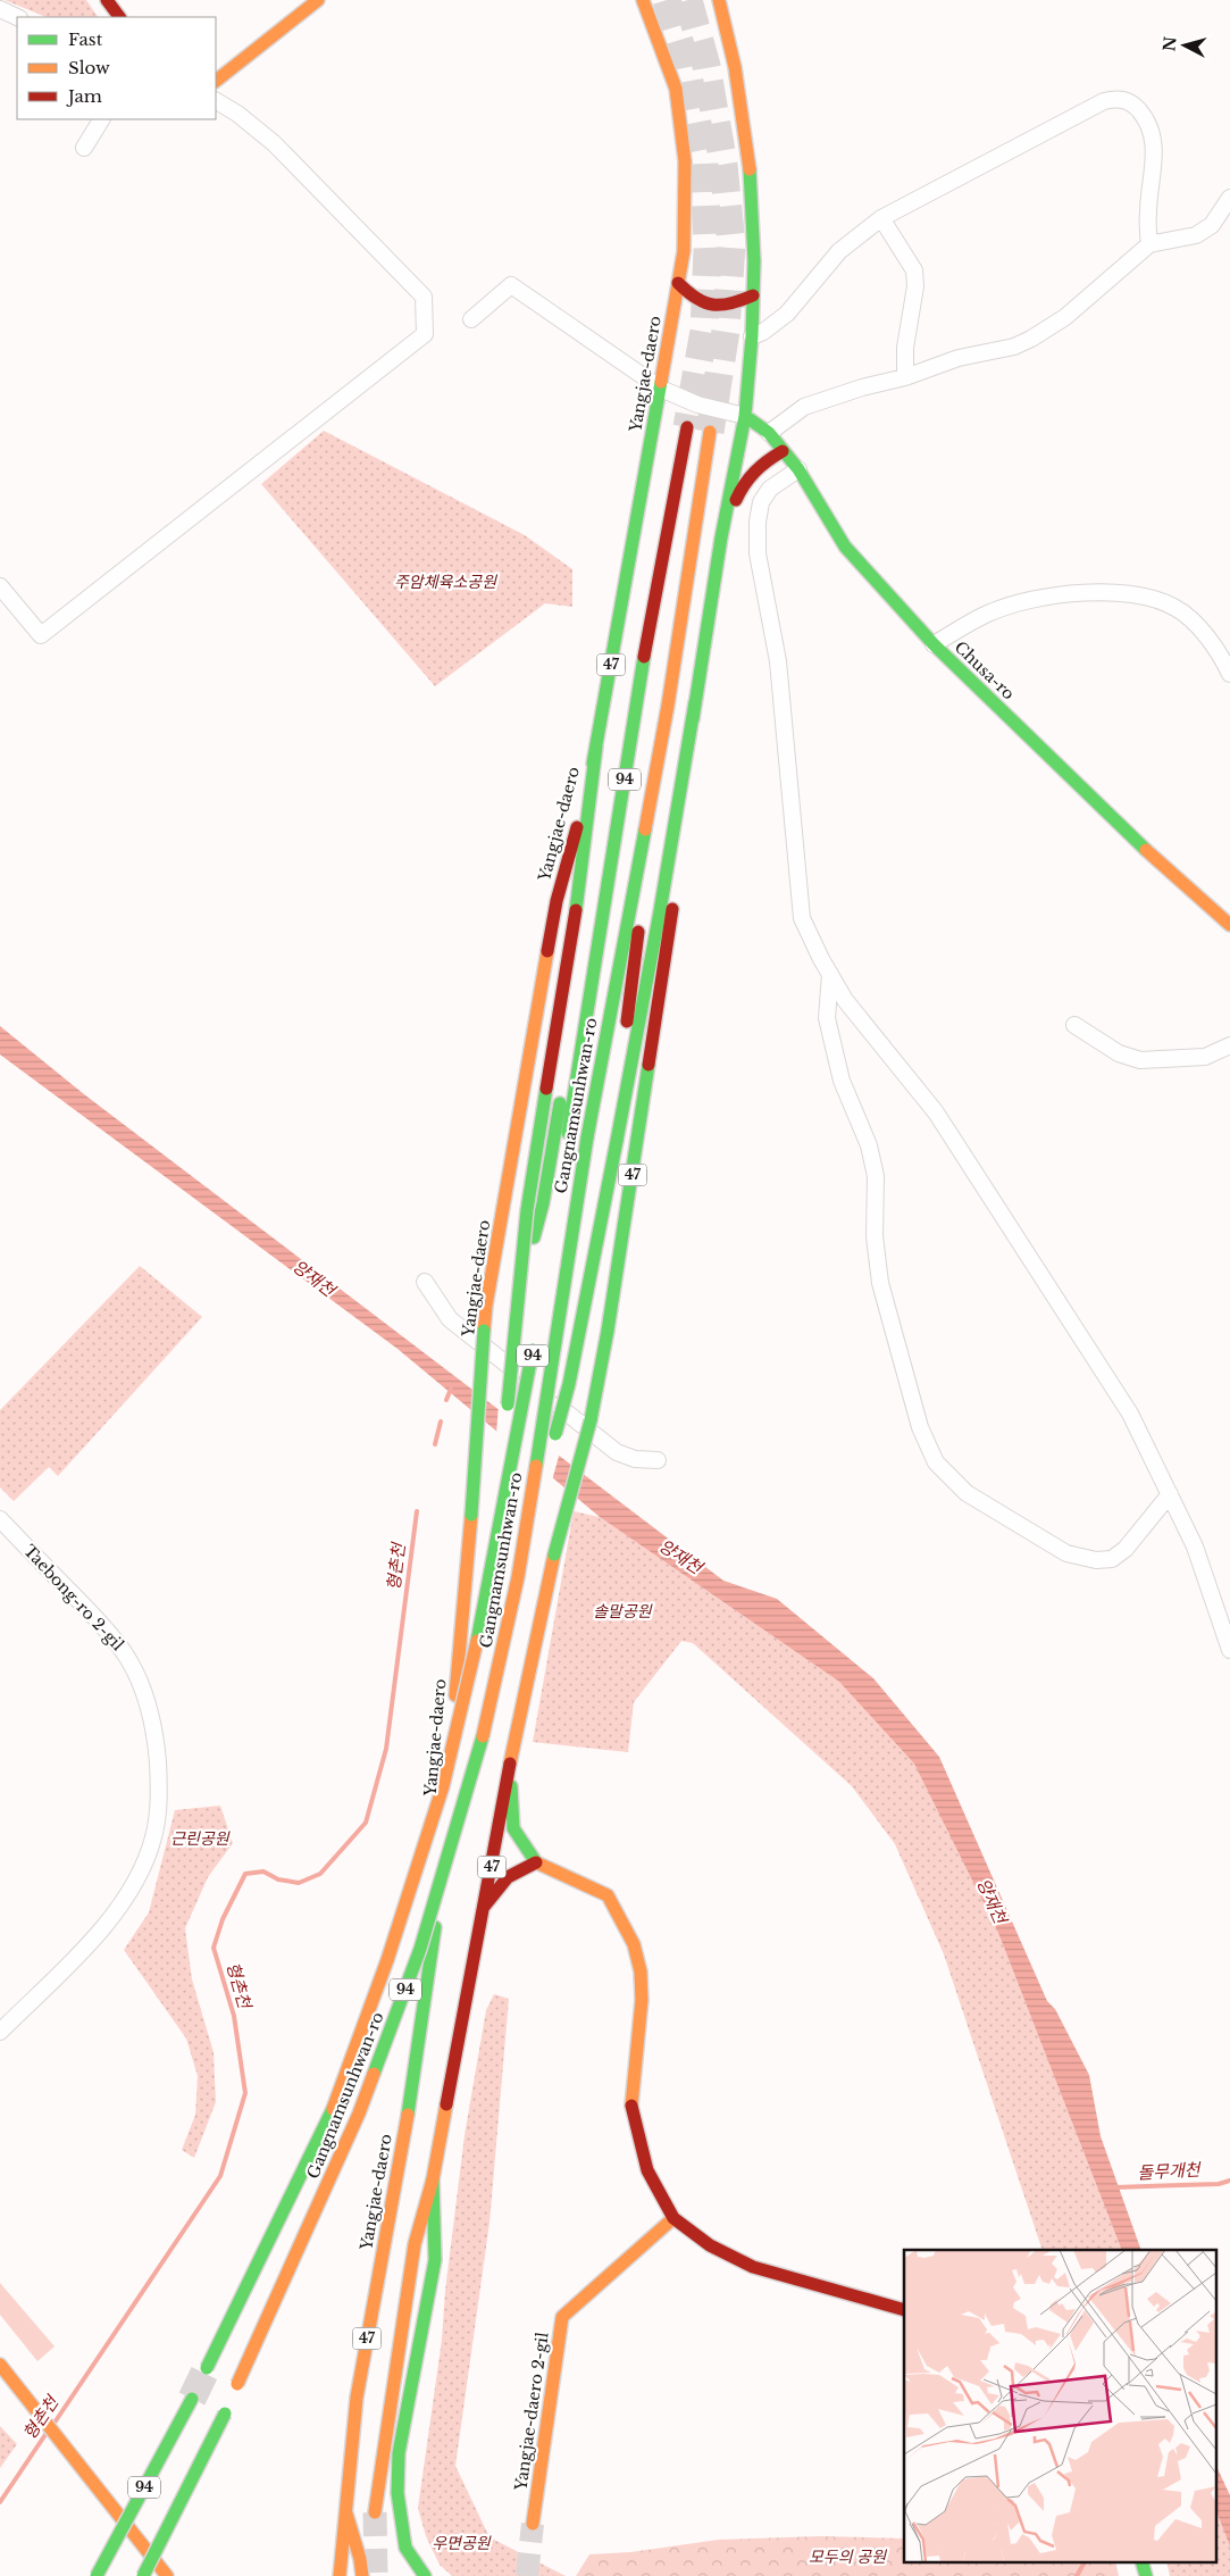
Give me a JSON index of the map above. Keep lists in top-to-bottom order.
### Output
{
  "streets": {
    "main road": [
      "Yangjae-daero",
      "47",
      "Chusa-ro",
      "94",
      "Gangnamsunhwan-ro",
      "Yangjae-daero 2-gil"
    ],
    "street": ["Taebong-ro 2-gil"]
  },
  "crossings": [
    ["47", "Chusa-ro"],
    ["94", "Gangnamsunhwan-ro"]
  ],
  "water": ["양재천", "형촌천", "돌무개천"],
  "parks": [
    "주암체육소공원",
    "솔말공원",
    "근린공원",
    "우면공원",
    "모두의 공원"
  ],
  "legend": ["Fast", "Slow", "Jam"],
  "north": "left"
}
